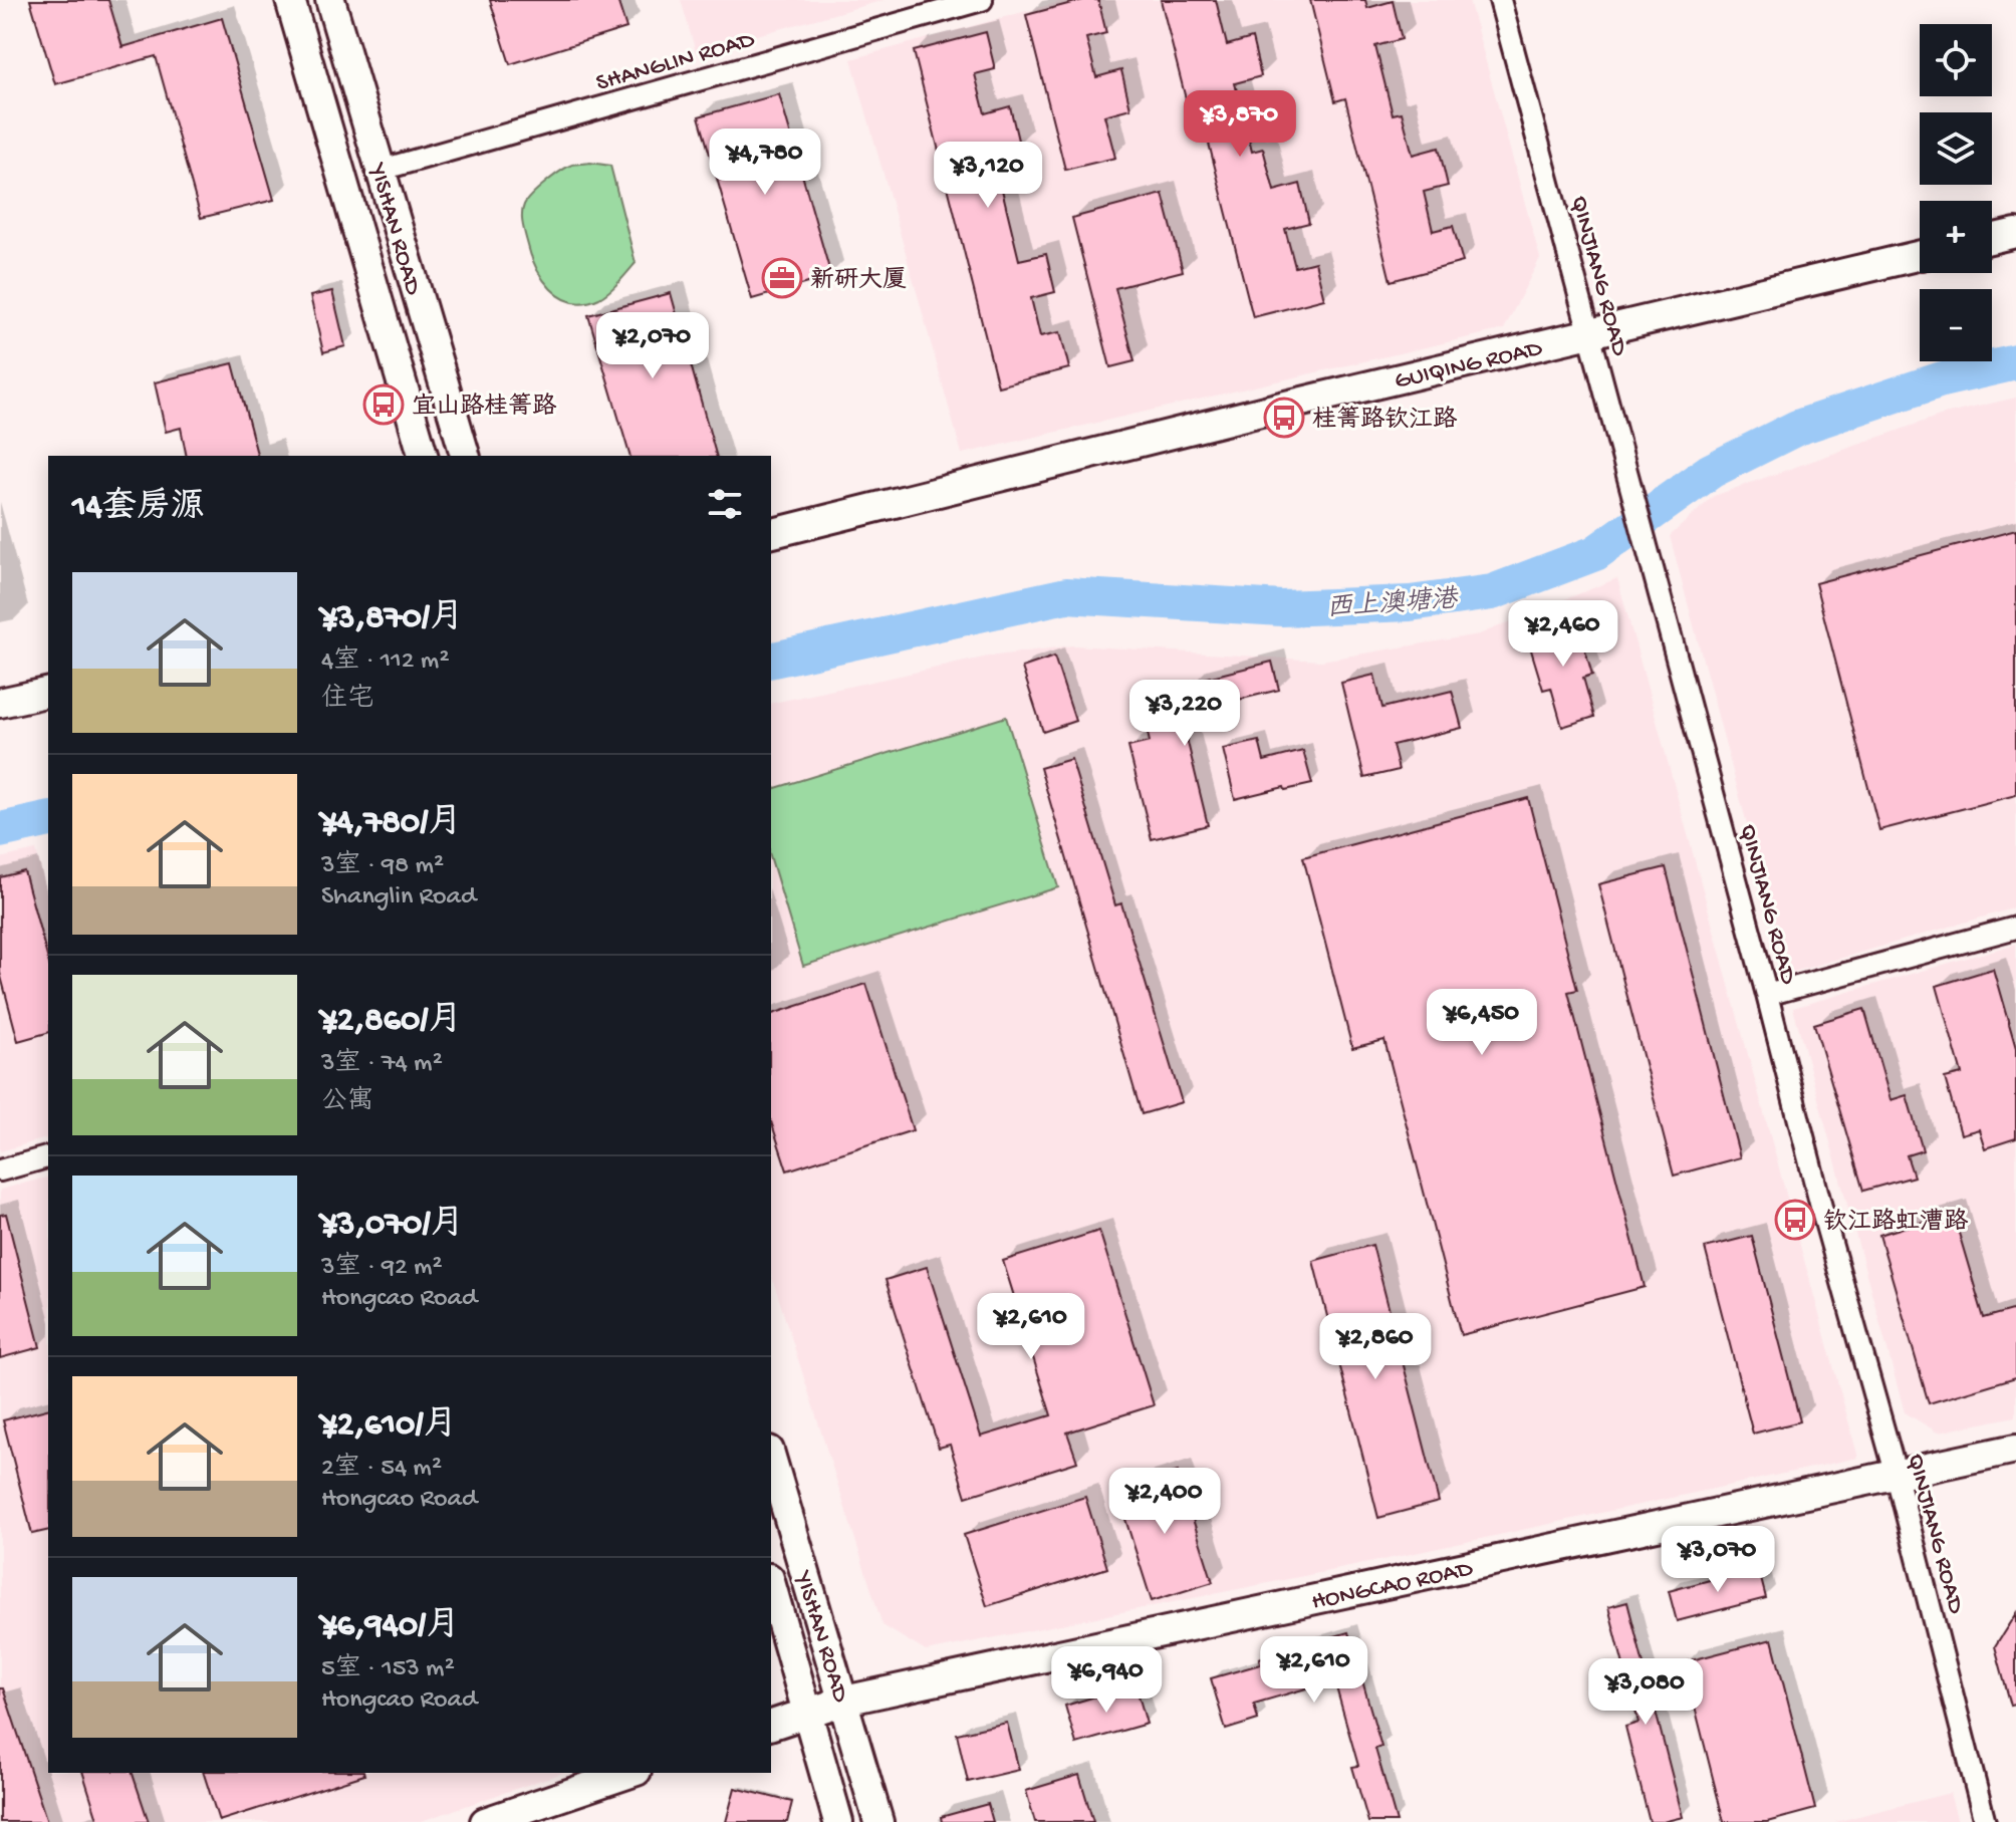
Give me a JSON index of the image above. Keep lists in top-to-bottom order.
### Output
{
  "streets": {
    "main road": ["YISHAN ROAD", "GUIQING ROAD", "HONGCAO ROAD"],
    "street": ["SHANGLIN ROAD", "QINJIANG ROAD"]
  },
  "crossings": [
    ["SHANGLIN ROAD", "YISHAN ROAD"],
    ["YISHAN ROAD", "HONGCAO ROAD"],
    ["QINJIANG ROAD", "GUIQING ROAD"],
    ["QINJIANG ROAD", "HONGCAO ROAD"]
  ],
  "water": ["西上澳塘港"],
  "places": {
    "office": ["新研大厦"],
    "bus stop": ["宜山路桂箐路", "桂箐路钦江路", "钦江路虹漕路"]
  },
  "page": {
    "map_buttons": ["+", "−"],
    "price": [
      "¥3,870",
      "¥4,780",
      "¥3,120",
      "¥2,070",
      "¥2,460",
      "¥3,220",
      "¥6,450",
      "¥2,610",
      "¥2,860",
      "¥2,400",
      "¥3,070",
      "¥2,610",
      "¥6,940",
      "¥3,080"
    ],
    "heading": "14套房源",
    "list": [
      {
        "name": "¥3,870/月",
        "note": "4室 · 112 m² · 住宅"
      },
      {
        "name": "¥4,780/月",
        "note": "3室 · 98 m² · Shanglin Road"
      },
      {
        "name": "¥2,860/月",
        "note": "3室 · 74 m² · 公寓"
      },
      {
        "name": "¥3,070/月",
        "note": "3室 · 92 m² · Hongcao Road"
      },
      {
        "name": "¥2,610/月",
        "note": "2室 · 54 m² · Hongcao Road"
      },
      {
        "name": "¥6,940/月",
        "note": "5室 · 153 m² · Hongcao Road"
      }
    ]
  }
}
